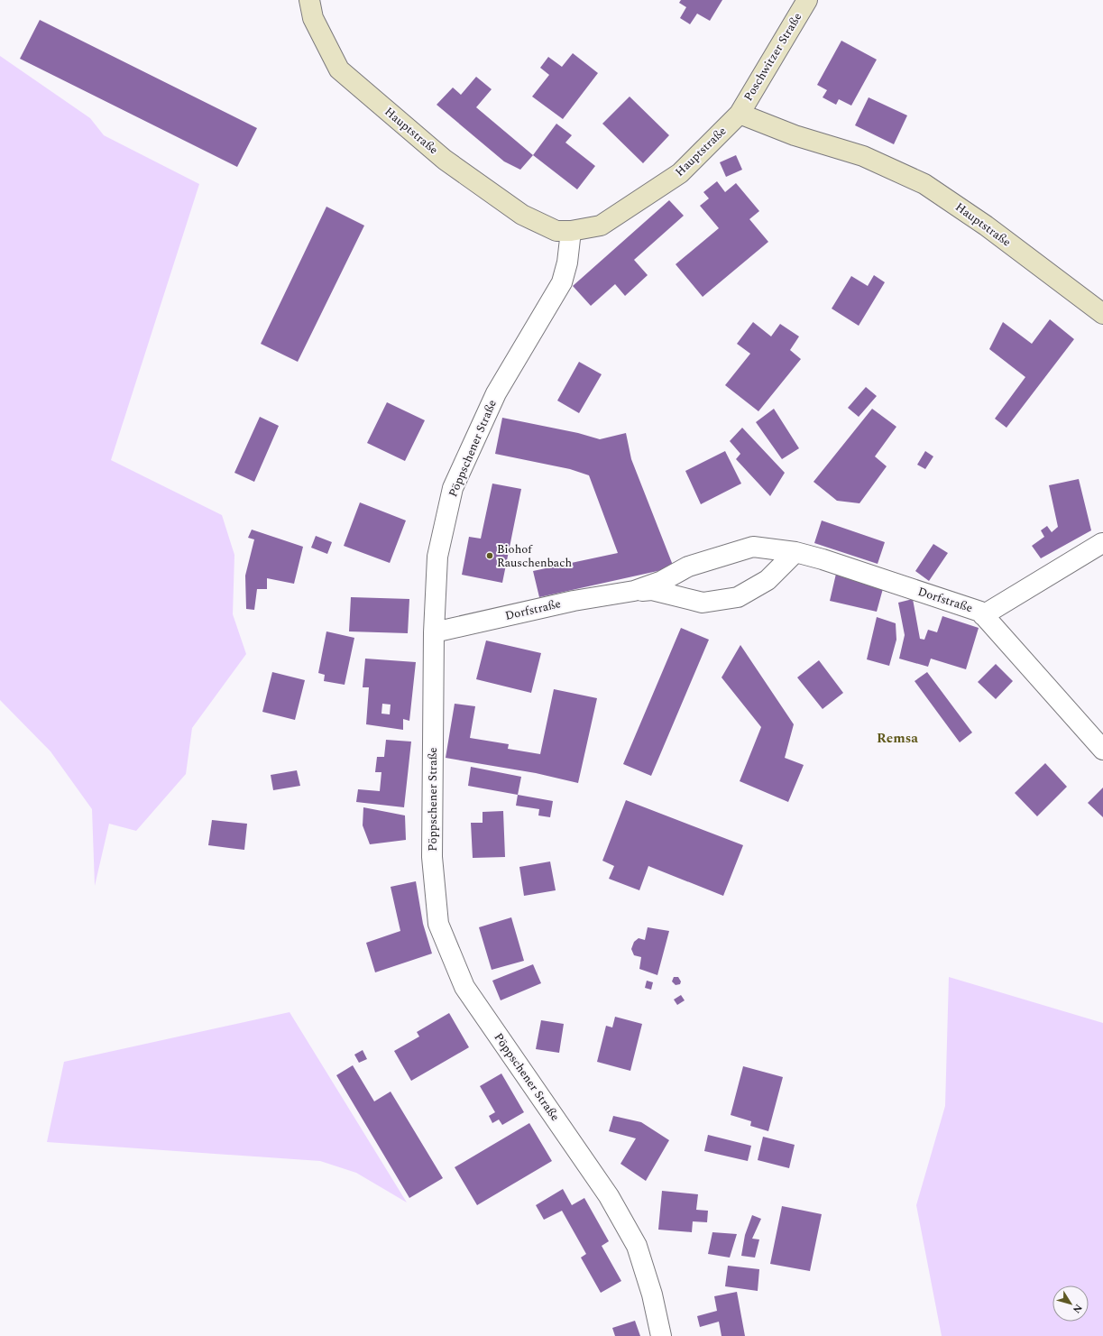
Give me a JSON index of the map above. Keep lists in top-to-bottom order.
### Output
{
  "streets": {
    "street": [
      "Poschwitzer Straße",
      "Hauptstraße",
      "Pöppschener Straße",
      "Dorfstraße"
    ]
  },
  "crossings": [
    ["Poschwitzer Straße", "Hauptstraße"],
    ["Hauptstraße", "Pöppschener Straße"],
    ["Pöppschener Straße", "Dorfstraße"]
  ],
  "districts": ["Remsa"],
  "places": ["Biohof Rauschenbach"],
  "north": "bottom right"
}
